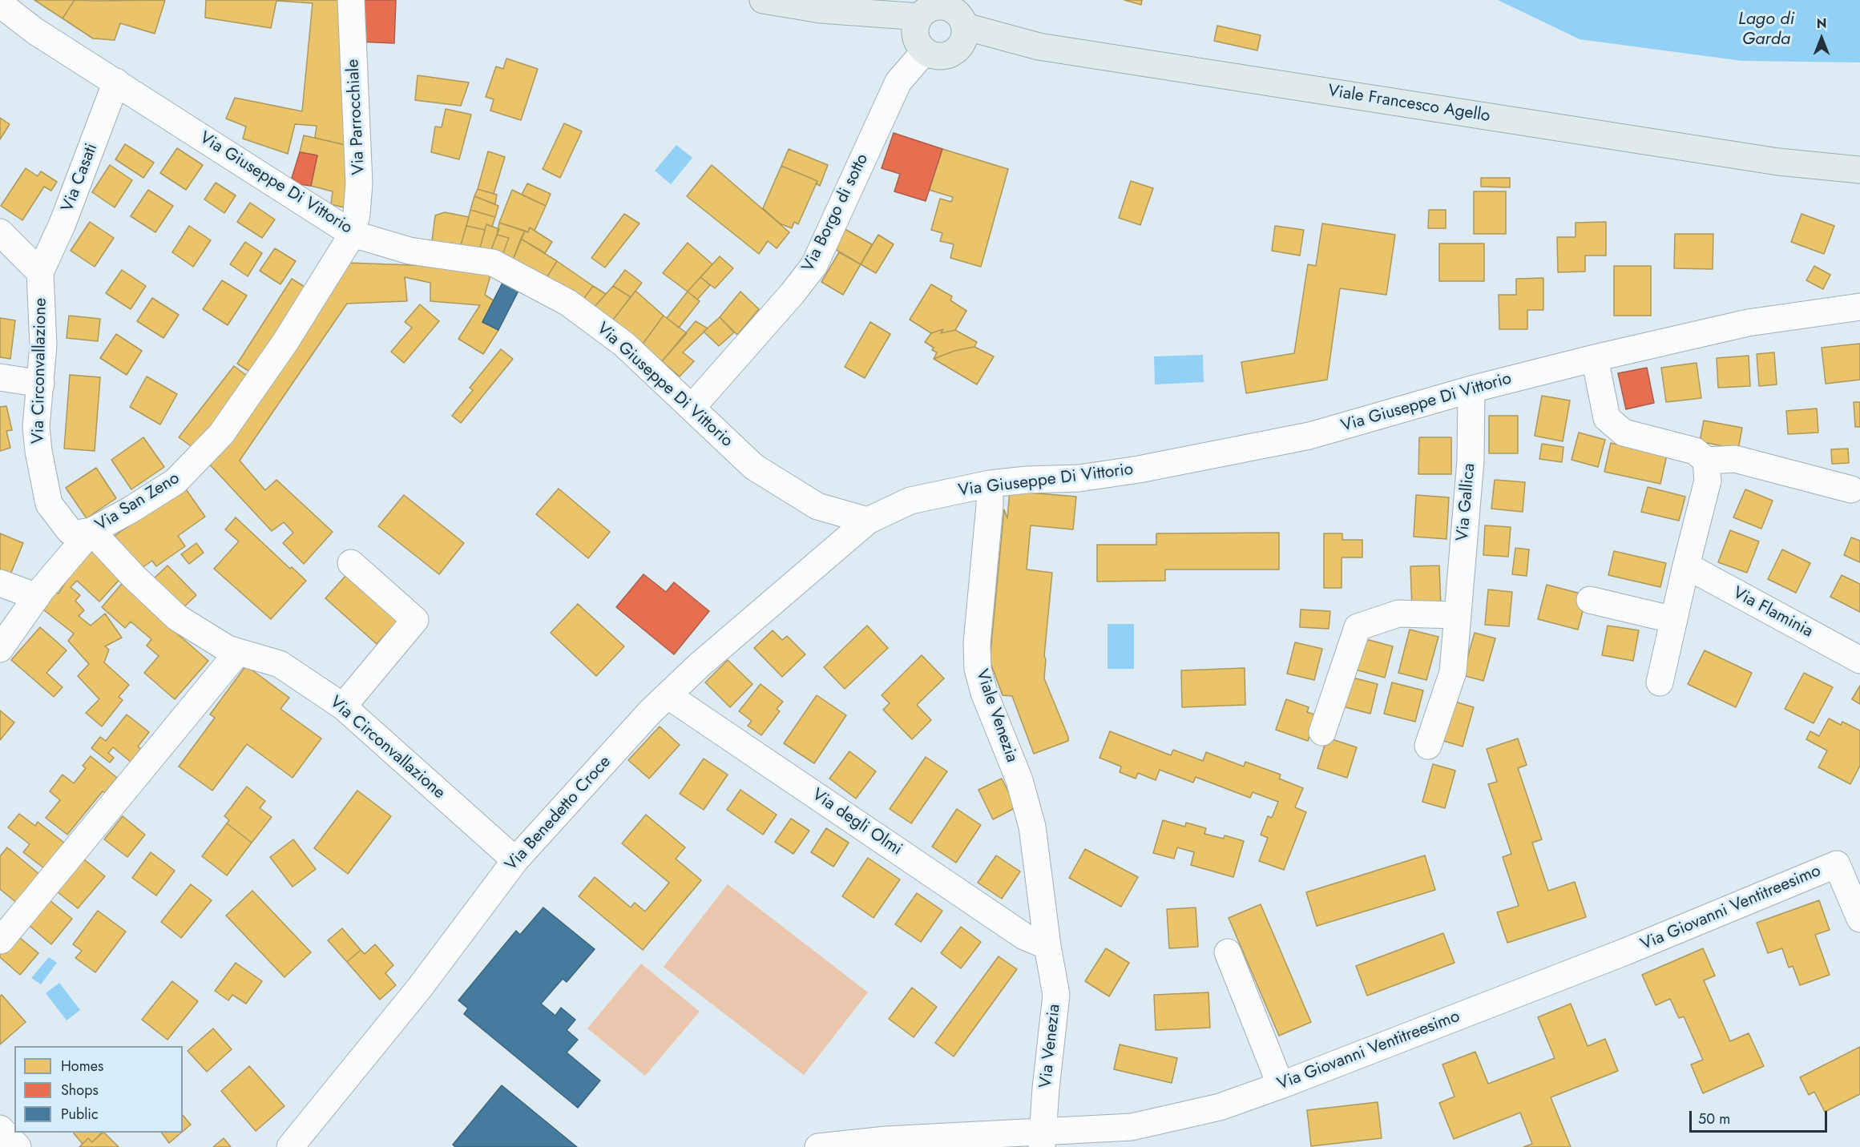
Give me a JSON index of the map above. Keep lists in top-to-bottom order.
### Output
{
  "streets": {
    "main road": ["Viale Francesco Agello"],
    "street": [
      "Via Parrocchiale",
      "Via Casati",
      "Via Giuseppe Di Vittorio",
      "Via Borgo di sotto",
      "Via Circonvallazione",
      "Via San Zeno",
      "Via Gallica",
      "Via Flaminia",
      "Viale Venezia",
      "Via Benedetto Croce",
      "Via degli Olmi",
      "Via Giovanni Ventitreesimo",
      "Via Venezia"
    ]
  },
  "crossings": [
    ["Viale Francesco Agello", "Via Borgo di sotto"],
    ["Via Parrocchiale", "Via Giuseppe Di Vittorio"],
    ["Via Parrocchiale", "Via San Zeno"],
    ["Via Casati", "Via Giuseppe Di Vittorio"],
    ["Via Casati", "Via Circonvallazione"],
    ["Via Giuseppe Di Vittorio", "Via Borgo di sotto"],
    ["Via Giuseppe Di Vittorio", "Via San Zeno"],
    ["Via Giuseppe Di Vittorio", "Via Gallica"],
    ["Via Giuseppe Di Vittorio", "Viale Venezia"],
    ["Via Giuseppe Di Vittorio", "Via Benedetto Croce"],
    ["Via Circonvallazione", "Via San Zeno"],
    ["Via Circonvallazione", "Via Benedetto Croce"],
    ["Viale Venezia", "Via degli Olmi"],
    ["Viale Venezia", "Via Venezia"],
    ["Via Benedetto Croce", "Via degli Olmi"],
    ["Via degli Olmi", "Via Venezia"],
    ["Via Giovanni Ventitreesimo", "Via Venezia"]
  ],
  "water": ["Lago di Garda"],
  "legend": ["Homes", "Shops", "Public"],
  "scale_bar": "50 m",
  "north": "top"
}
